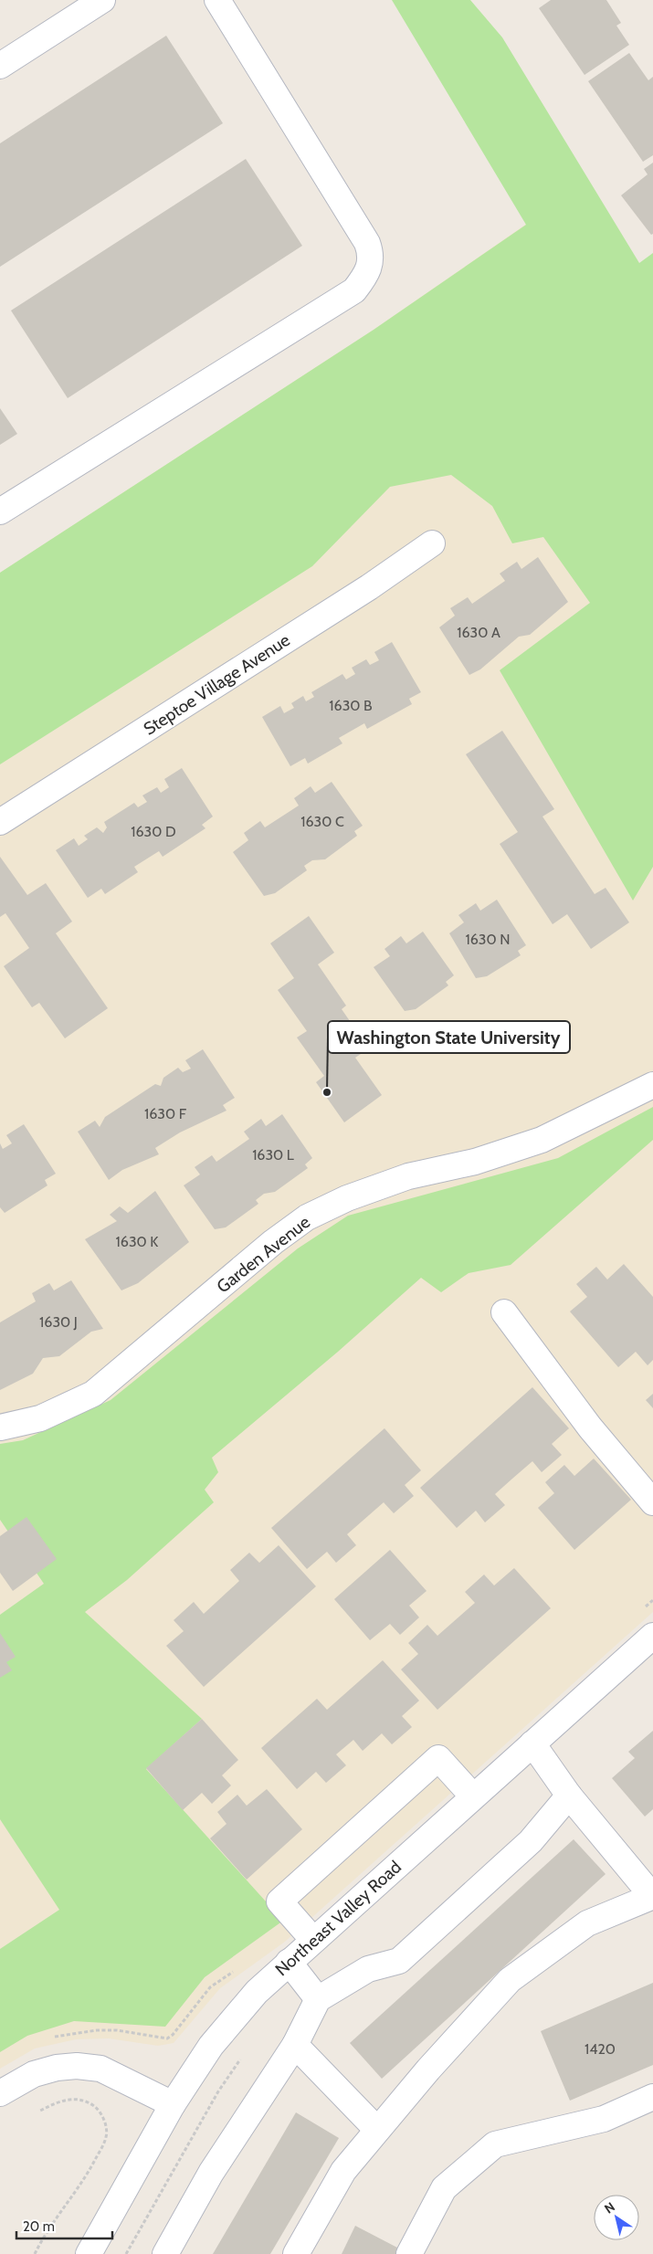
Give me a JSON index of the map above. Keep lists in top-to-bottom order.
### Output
{
  "streets": {
    "street": ["Steptoe Village Avenue", "Garden Avenue", "Northeast Valley Road"]
  },
  "places": ["Washington State University"],
  "house_numbers": [
    "1630 A",
    "1630 B",
    "1630 C",
    "1630 D",
    "1630 N",
    "1630 F",
    "1630 L",
    "1630 K",
    "1630 J",
    "1420"
  ],
  "scale_bar": "20 m",
  "north": "top left"
}
